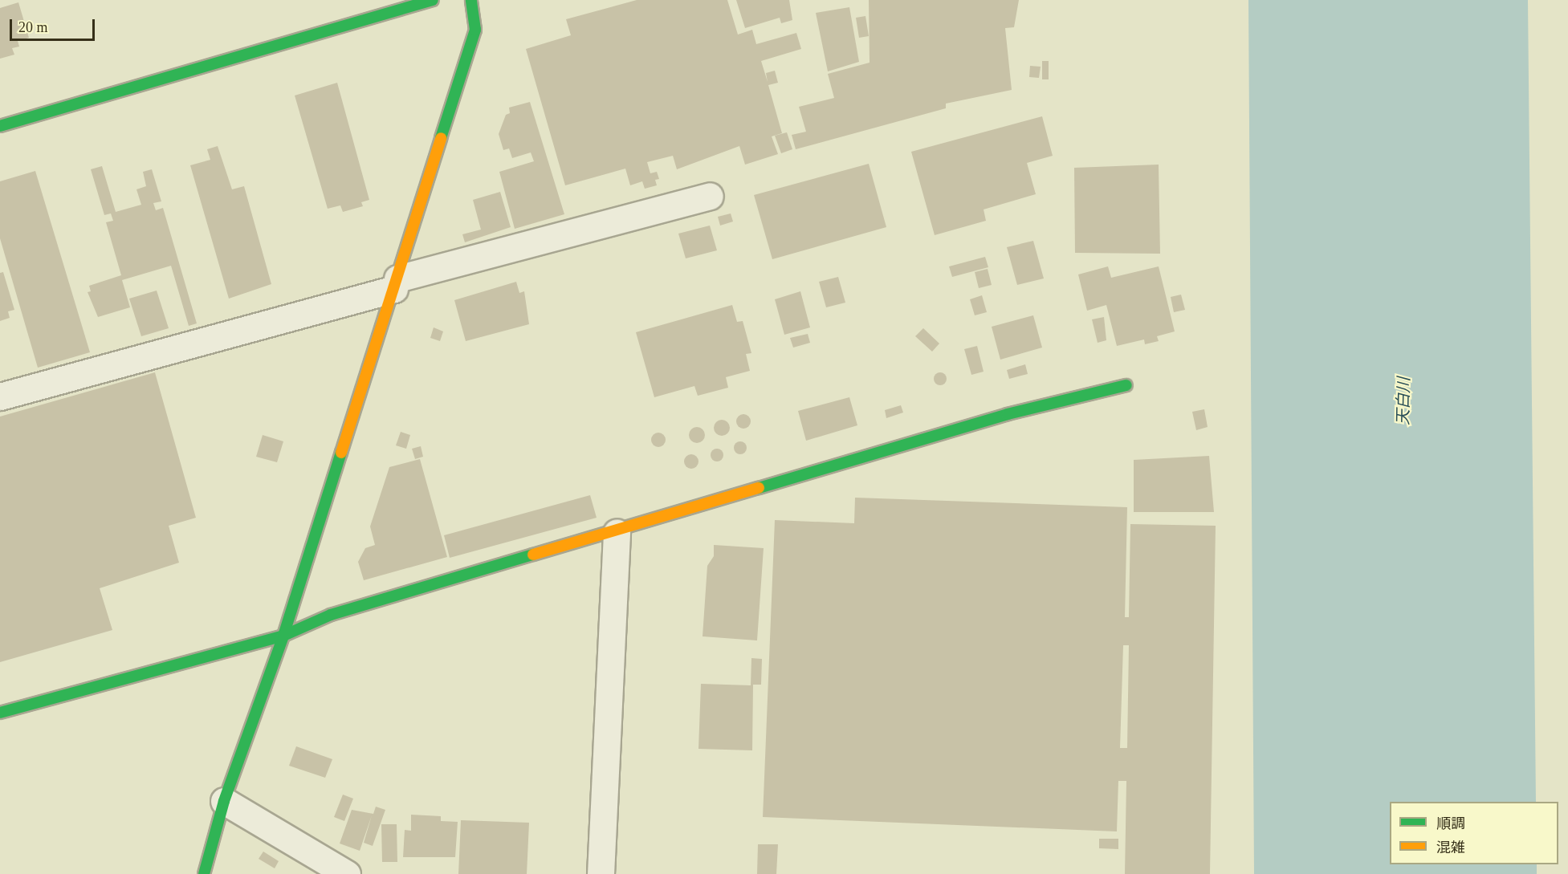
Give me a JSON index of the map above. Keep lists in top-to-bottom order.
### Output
{
  "water": ["天白川"],
  "legend": ["順調", "混雑"],
  "scale_bar": "20 m"
}
